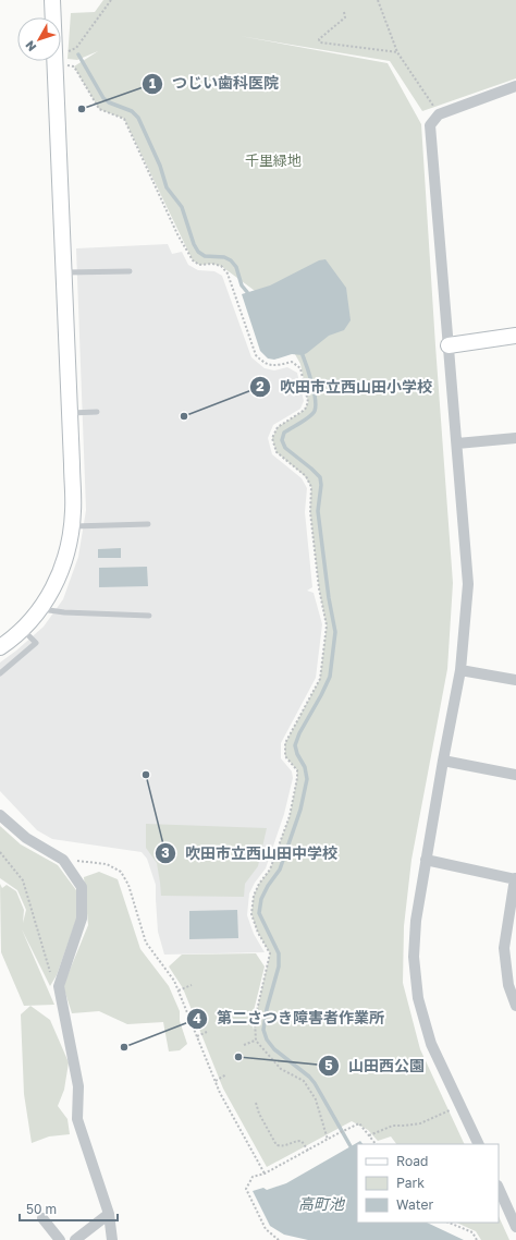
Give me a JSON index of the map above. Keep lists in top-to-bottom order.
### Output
{
  "water": ["高町池"],
  "parks": ["千里緑地"],
  "places": [
    "つじい歯科医院",
    "吹田市立西山田小学校",
    "吹田市立西山田中学校",
    "第二さつき障害者作業所",
    "山田西公園"
  ],
  "legend": ["Road", "Park", "Water"],
  "scale_bar": "50 m",
  "north": "bottom left"
}
